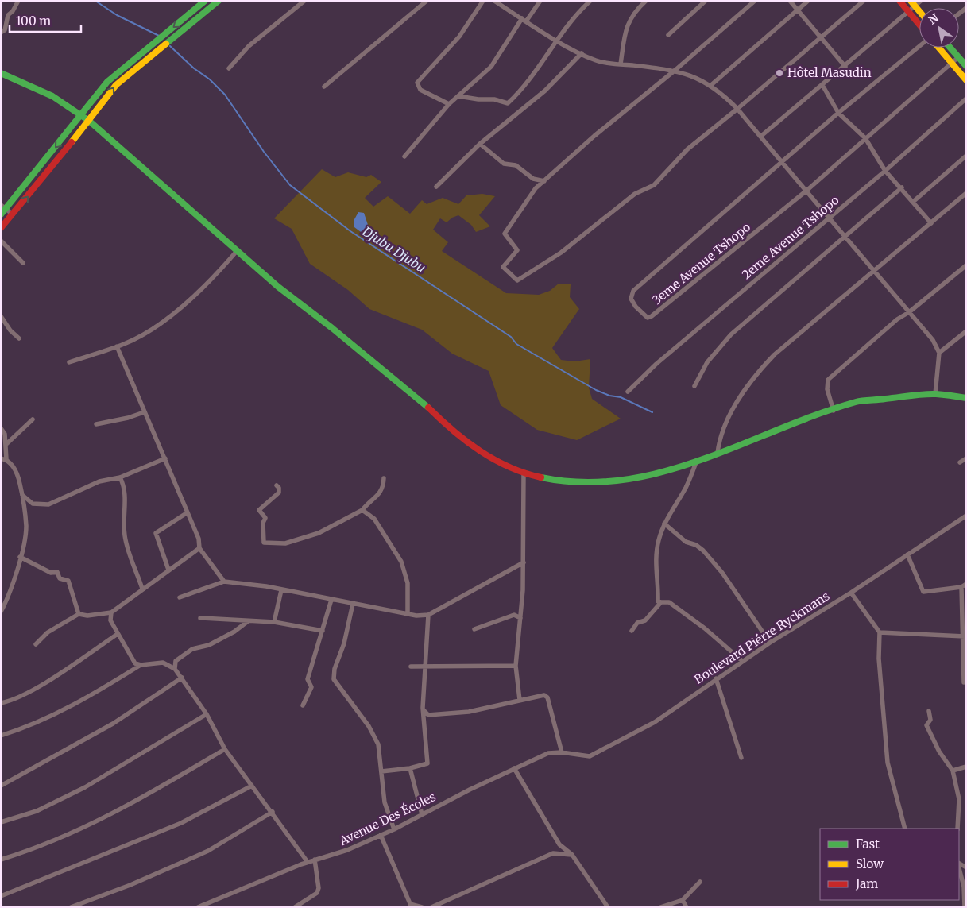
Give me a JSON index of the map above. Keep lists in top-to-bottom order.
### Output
{
  "streets": {
    "street": [
      "2eme Avenue Tshopo",
      "3eme Avenue Tshopo",
      "Boulevard Piérre Ryckmans",
      "Avenue Des Écoles"
    ]
  },
  "crossings": [
    ["Boulevard Piérre Ryckmans", "Avenue Des Écoles"]
  ],
  "water": ["Djubu Djubu"],
  "places": ["Hôtel Masudin"],
  "legend": ["Fast", "Slow", "Jam"],
  "scale_bar": "100 m",
  "north": "top left"
}
